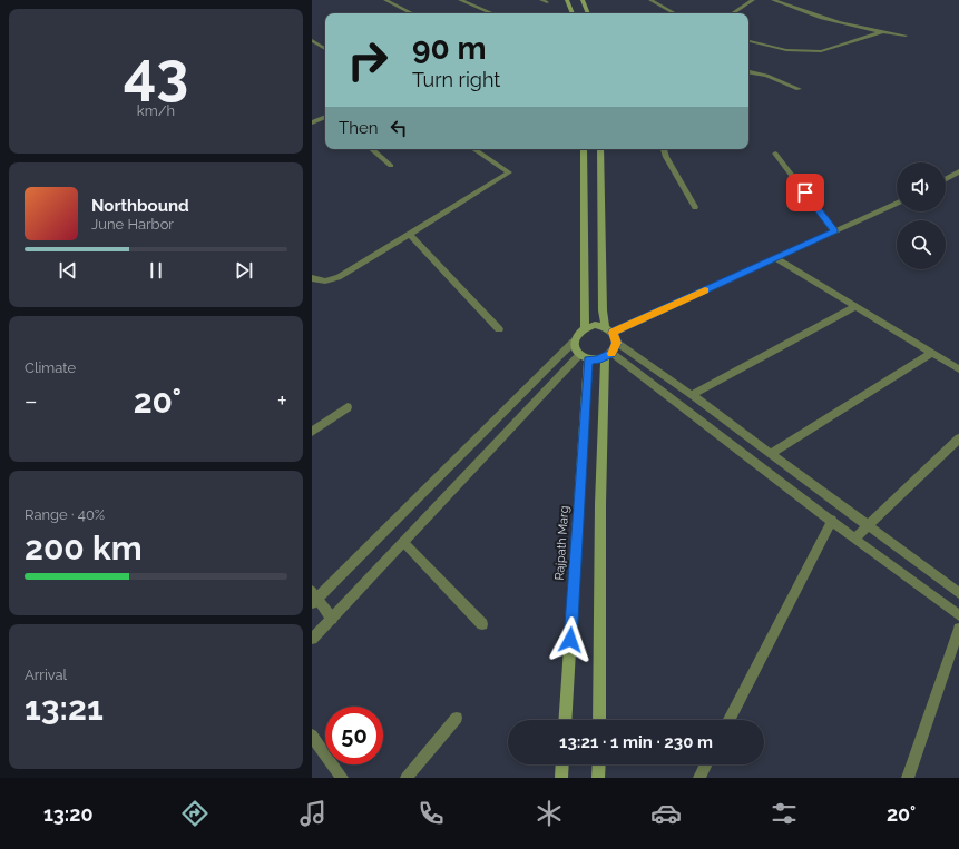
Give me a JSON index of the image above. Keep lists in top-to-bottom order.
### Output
{
  "streets": {
    "main road": ["Rajpath Marg"]
  },
  "page": {
    "tile": [
      ["43", "km/h"],
      "Climate",
      ["Range · 40%", "200 km"],
      ["Arrival", "13:21"]
    ],
    "turn": ["90 m", "Turn right"],
    "then": "Then",
    "song": ["Northbound", "June Harbor"],
    "heat": ["−", "20°", "+"],
    "limit": "50",
    "trip": "13:21 · 1 min · 230 m",
    "tabs": ["13:20", "20°"]
  }
}
